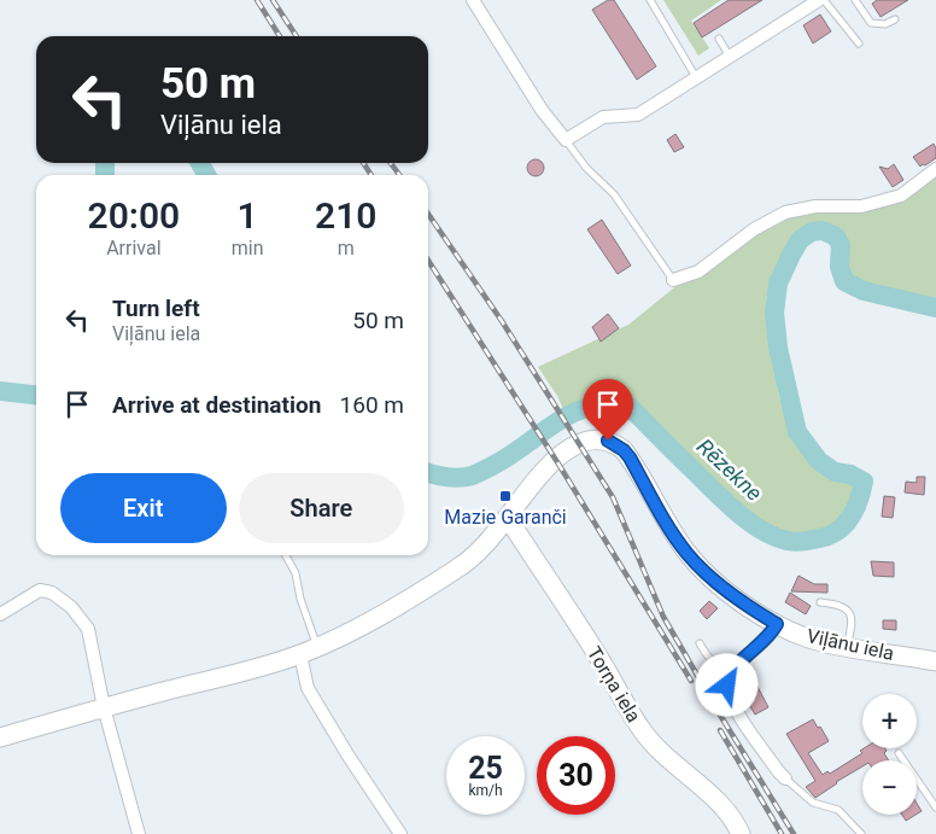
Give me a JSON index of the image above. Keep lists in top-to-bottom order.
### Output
{
  "streets": {
    "main road": ["Viļānu iela", "Torņa iela"]
  },
  "crossings": [
    ["Viļānu iela", "Torņa iela"]
  ],
  "water": ["Rēzekne"],
  "places": {
    "transit": ["Mazie Garanči"]
  },
  "page": {
    "turn": ["50 m", "Viļānu iela"],
    "eta": [
      "20:00",
      "Arrival",
      "1",
      "min",
      "210",
      "m"
    ],
    "list": [
      {
        "name": "Turn left",
        "note": "Viļānu iela",
        "value": "50 m"
      },
      {
        "name": "Arrive at destination",
        "value": "160 m"
      }
    ],
    "buttons": ["Exit", "Share"],
    "map_buttons": ["+", "−"],
    "speed": "25 km/h",
    "limit": "30"
  }
}
